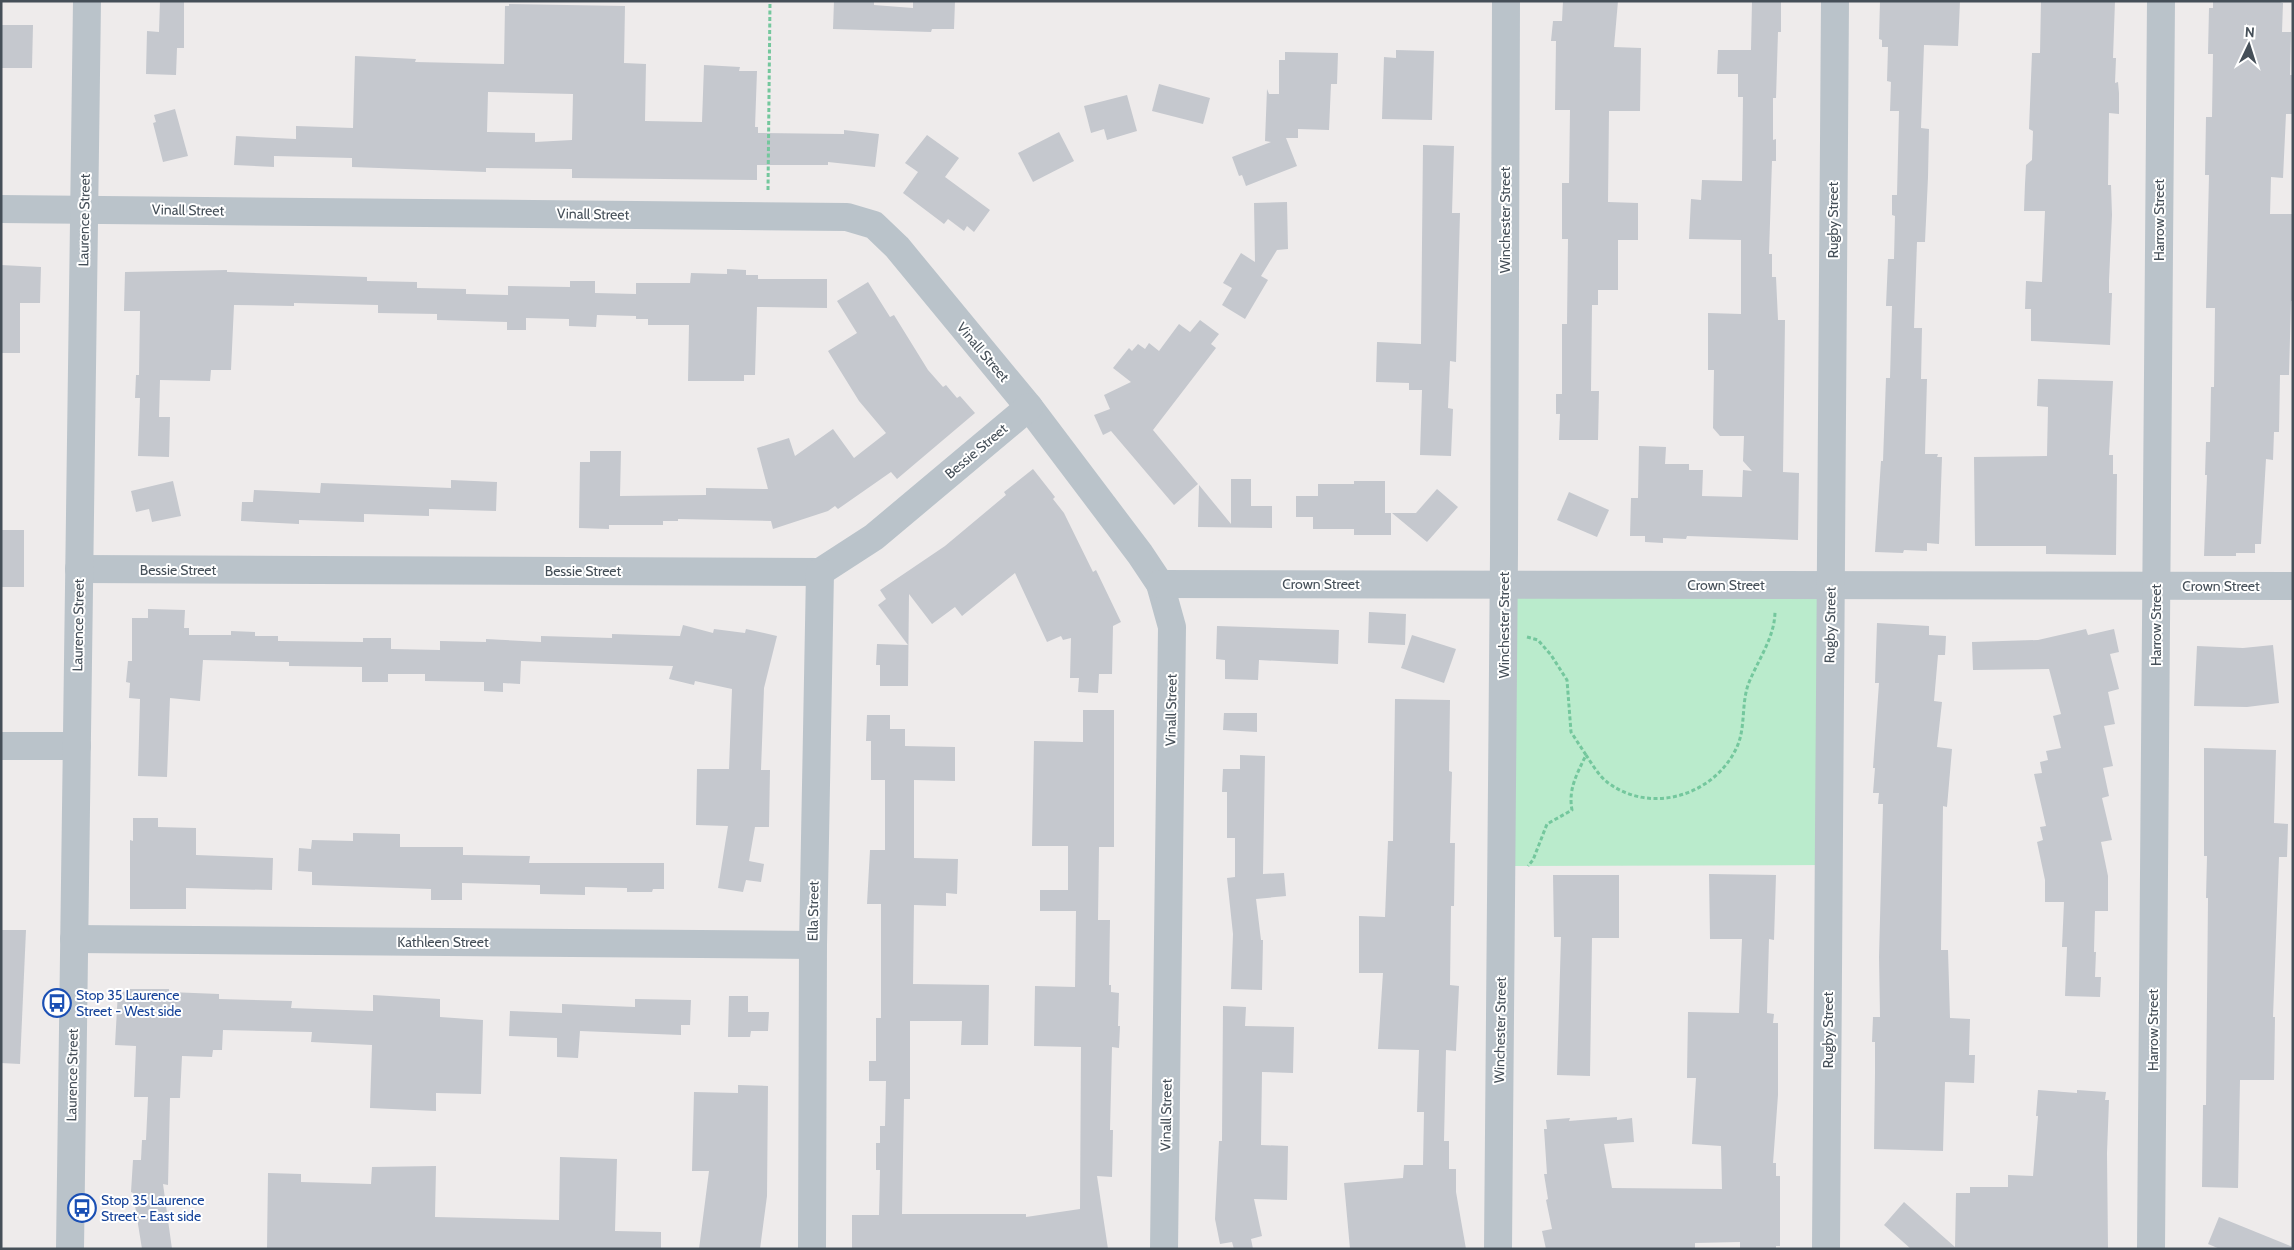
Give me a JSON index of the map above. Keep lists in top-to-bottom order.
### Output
{
  "streets": {
    "street": [
      "Vinall Street",
      "Laurence Street",
      "Winchester Street",
      "Rugby Street",
      "Harrow Street",
      "Bessie Street",
      "Crown Street",
      "Ella Street",
      "Kathleen Street"
    ]
  },
  "crossings": [
    ["Vinall Street", "Laurence Street"],
    ["Vinall Street", "Bessie Street"],
    ["Vinall Street", "Crown Street"],
    ["Laurence Street", "Bessie Street"],
    ["Laurence Street", "Kathleen Street"],
    ["Winchester Street", "Crown Street"],
    ["Rugby Street", "Crown Street"],
    ["Harrow Street", "Crown Street"],
    ["Bessie Street", "Ella Street"],
    ["Ella Street", "Kathleen Street"]
  ],
  "places": {
    "bus stop": ["Stop 35 Laurence Street - West side", "Stop 35 Laurence Street - East side"]
  },
  "north": "top"
}
